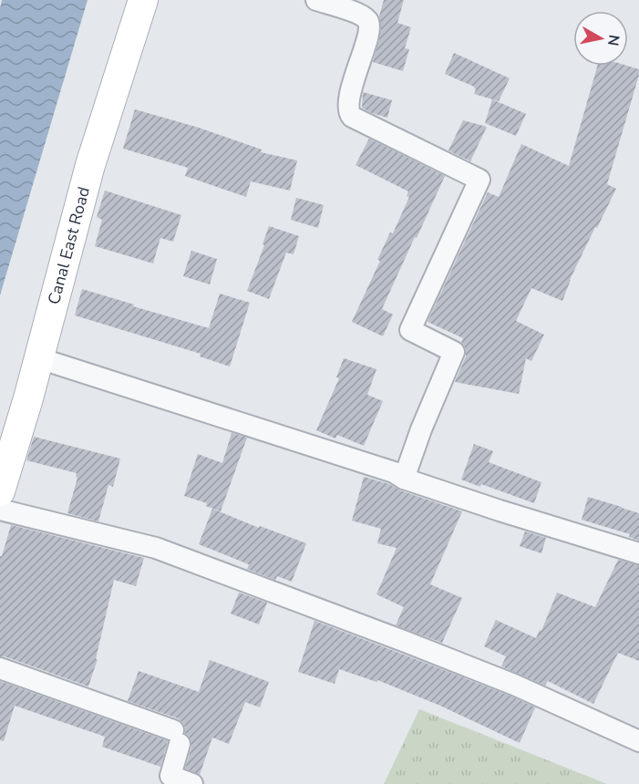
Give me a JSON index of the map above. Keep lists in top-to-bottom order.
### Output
{
  "streets": {
    "main road": ["Canal East Road"]
  },
  "north": "right"
}
